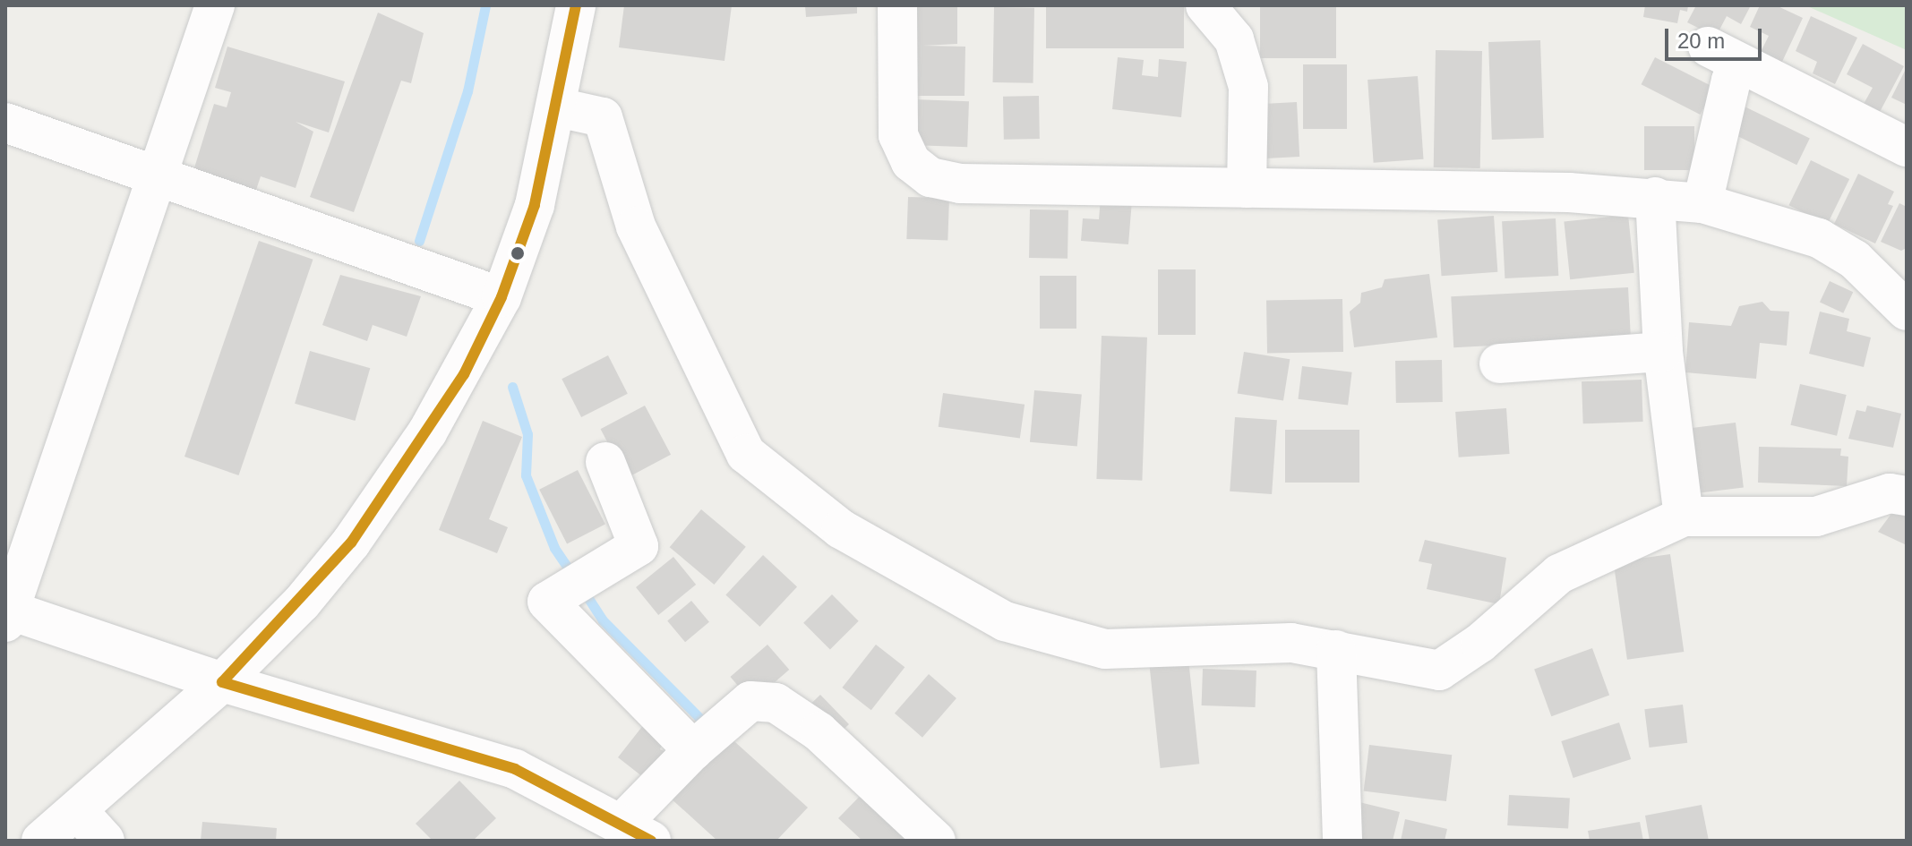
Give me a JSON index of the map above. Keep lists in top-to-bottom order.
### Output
{
  "scale_bar": "20 m"
}
